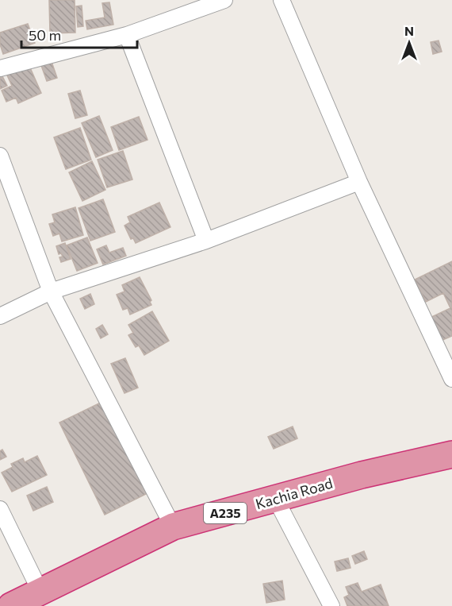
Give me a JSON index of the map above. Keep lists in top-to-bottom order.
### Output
{
  "streets": {
    "highway": ["Kachia Road", "A235"]
  },
  "scale_bar": "50 m",
  "north": "top"
}
